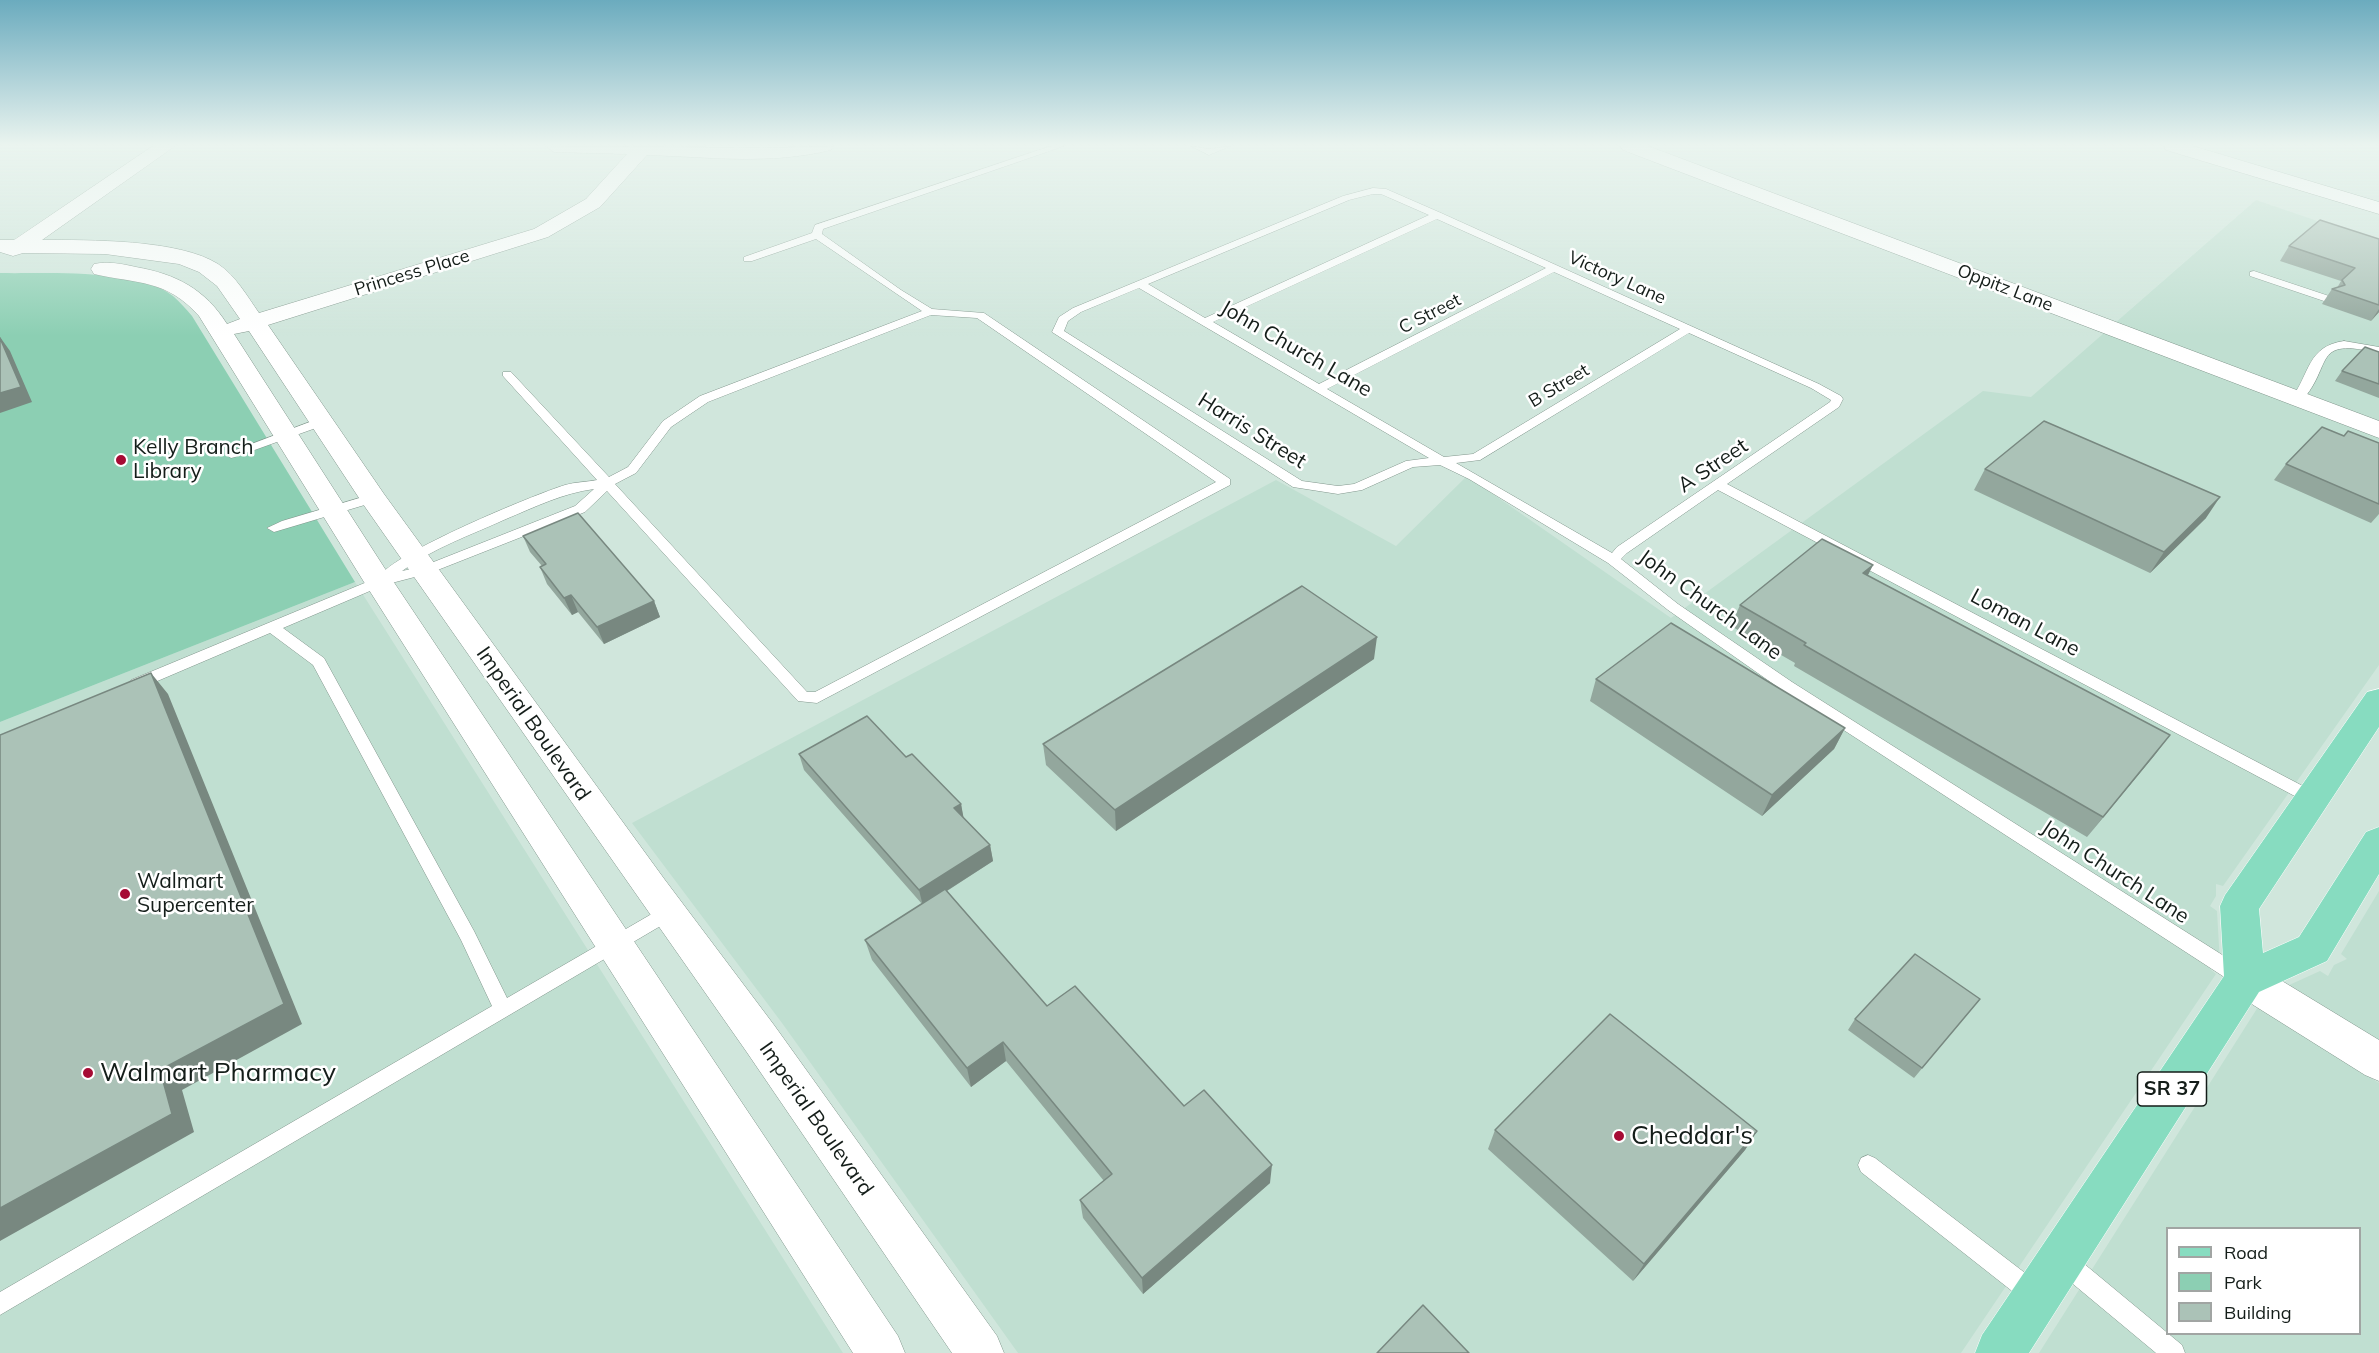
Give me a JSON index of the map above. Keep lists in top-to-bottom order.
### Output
{
  "streets": {
    "main road": ["SR 37"],
    "street": ["Princess Place", "Oppitz Lane", "Imperial Boulevard"],
    "lane": [
      "Victory Lane",
      "C Street",
      "John Church Lane",
      "B Street",
      "Harris Street",
      "A Street",
      "Loman Lane"
    ]
  },
  "crossings": [
    ["Princess Place", "Imperial Boulevard"],
    ["Victory Lane", "C Street"],
    ["Victory Lane", "John Church Lane"],
    ["Victory Lane", "B Street"],
    ["Victory Lane", "Harris Street"],
    ["Victory Lane", "A Street"],
    ["C Street", "John Church Lane"],
    ["John Church Lane", "B Street"],
    ["John Church Lane", "Harris Street"],
    ["John Church Lane", "A Street"],
    ["John Church Lane", "SR 37"],
    ["B Street", "Harris Street"],
    ["A Street", "Loman Lane"]
  ],
  "places": [
    "Kelly Branch Library",
    "Walmart Supercenter",
    "Walmart Pharmacy",
    "Cheddar's"
  ],
  "legend": ["Road", "Park", "Building"]
}
